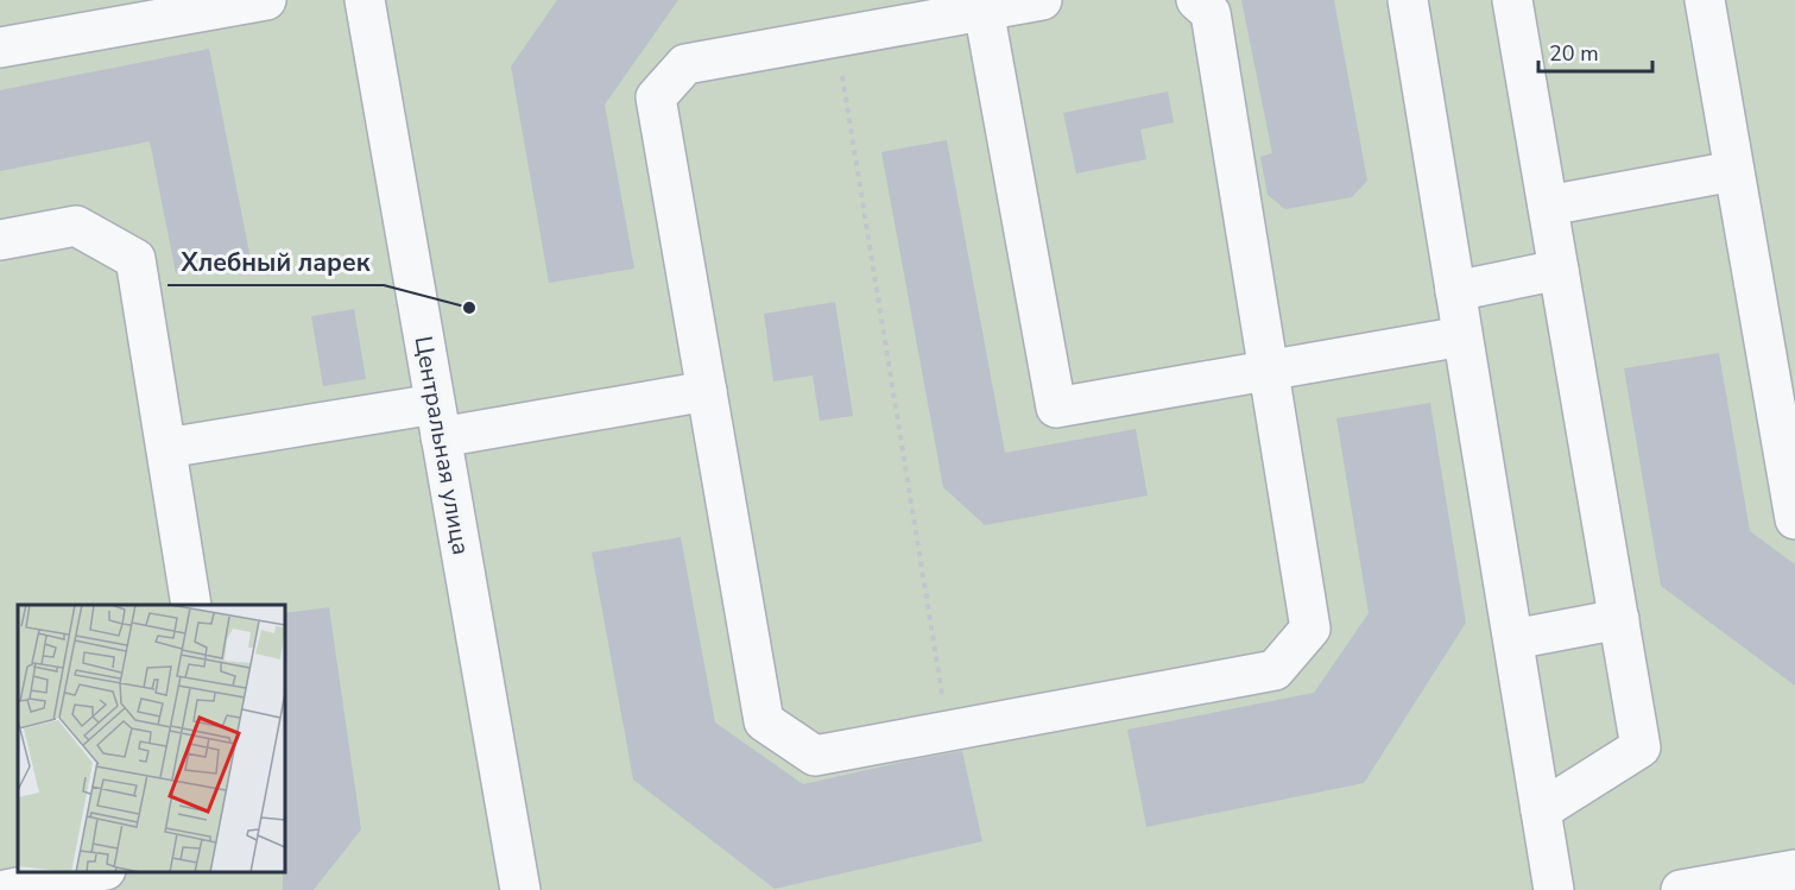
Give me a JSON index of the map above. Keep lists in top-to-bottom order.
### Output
{
  "streets": {
    "street": ["Центральная улица"]
  },
  "places": ["Хлебный ларек"],
  "scale_bar": "20 m"
}
